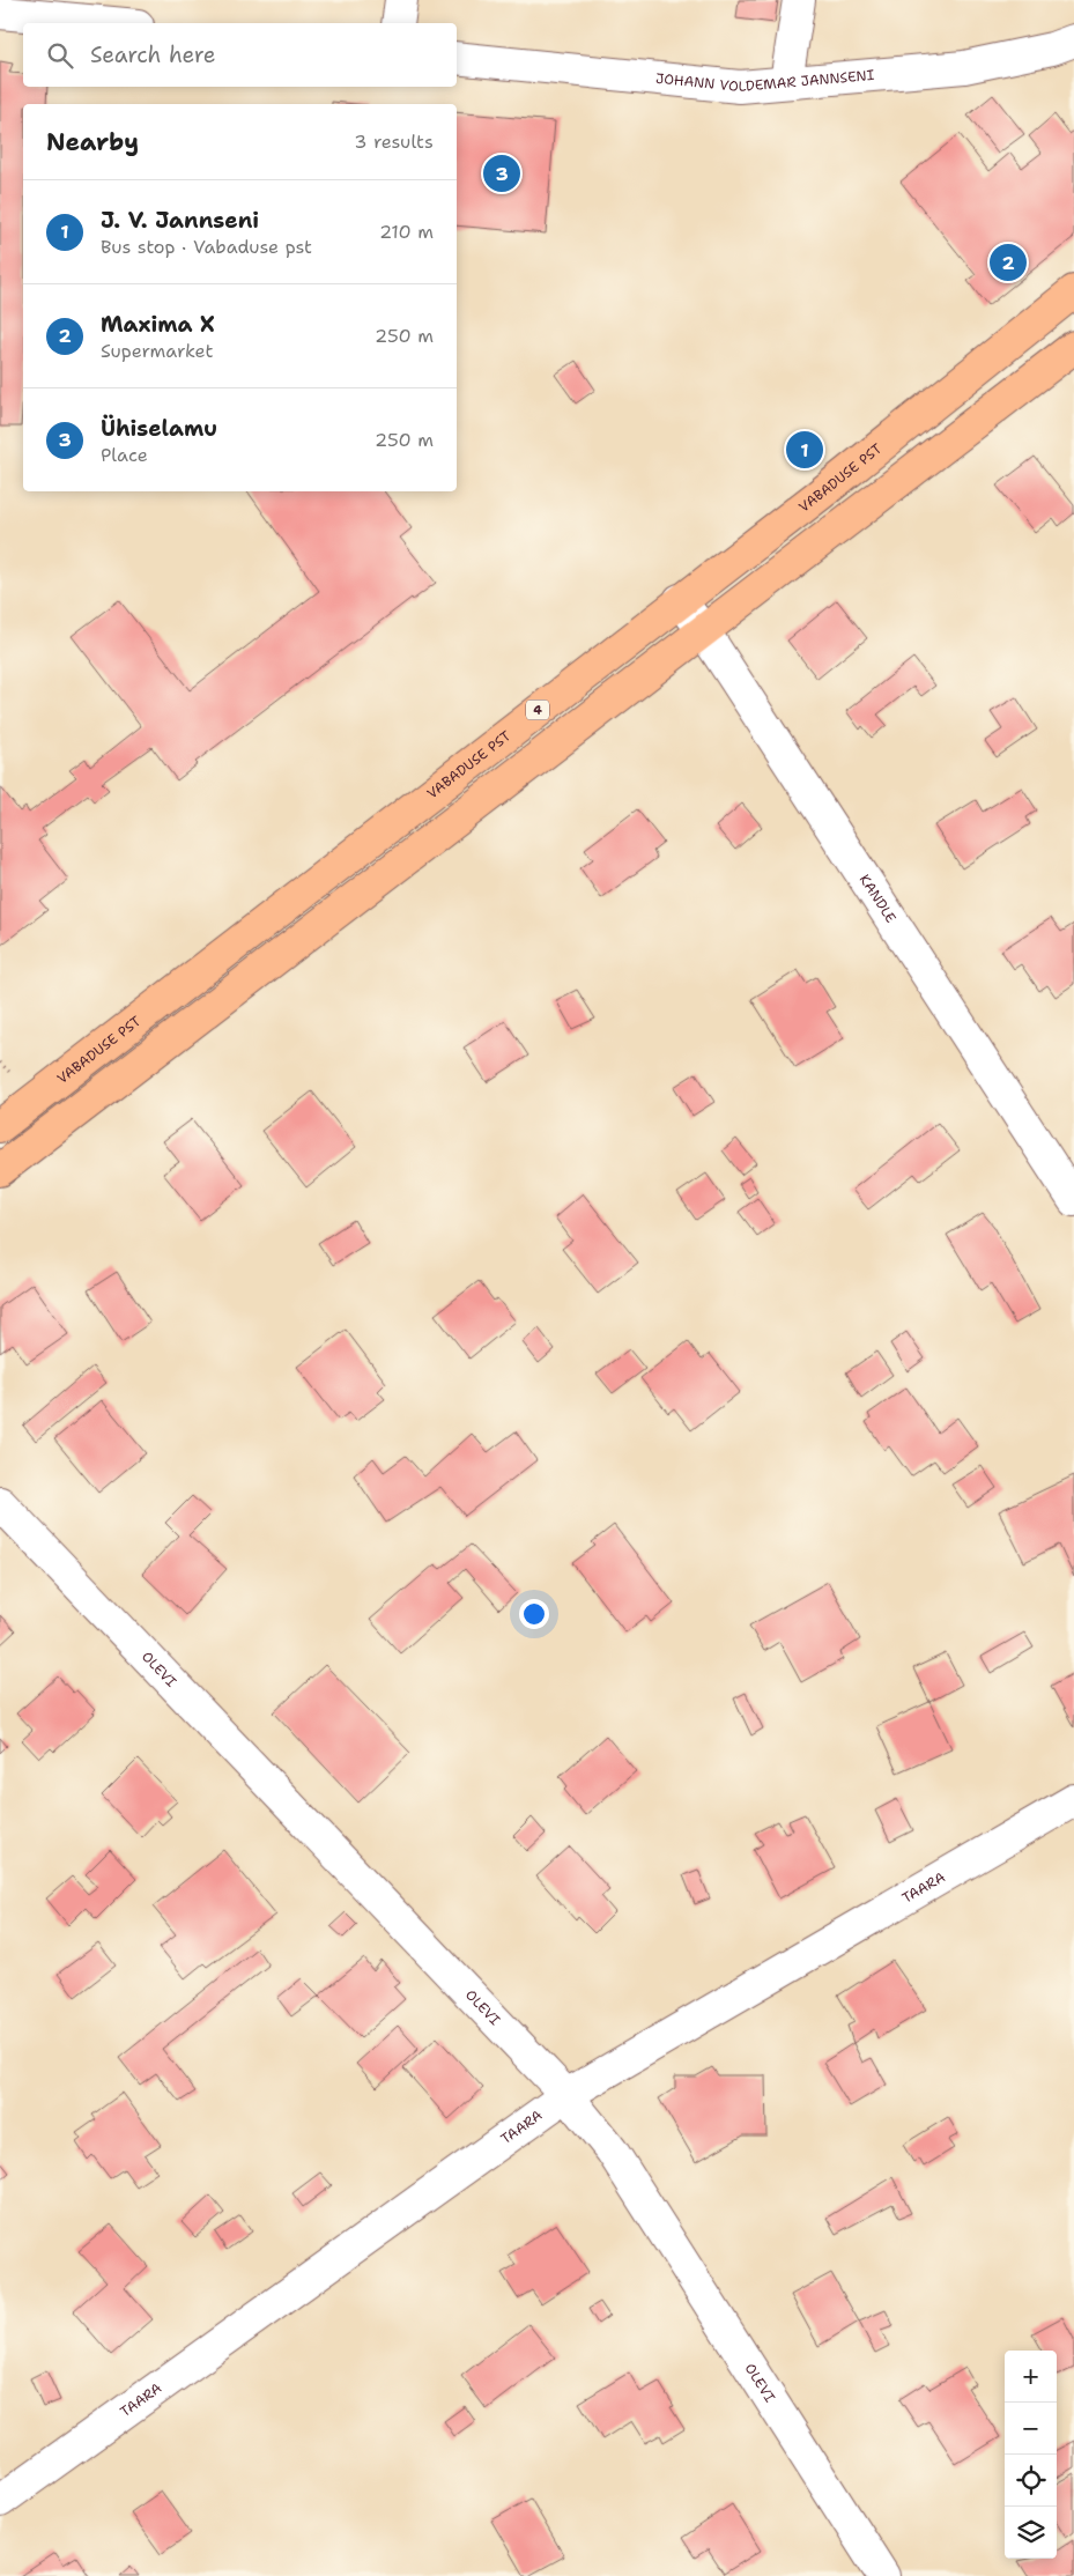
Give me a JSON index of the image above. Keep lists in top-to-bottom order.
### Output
{
  "streets": {
    "highway": ["VABADUSE PST", "4"],
    "street": [
      "JOHANN VOLDEMAR JANNSENI",
      "KANDLE",
      "OLEVI",
      "TAARA"
    ]
  },
  "crossings": [
    ["VABADUSE PST", "KANDLE"],
    ["OLEVI", "TAARA"]
  ],
  "page": {
    "search": "Search here",
    "heading": ["Nearby", "3 results"],
    "pins": ["3", "2", "1"],
    "list": [
      {
        "mark": "1",
        "name": "J. V. Jannseni",
        "note": "Bus stop · Vabaduse pst",
        "value": "210 m"
      },
      {
        "mark": "2",
        "name": "Maxima X",
        "note": "Supermarket",
        "value": "250 m"
      },
      {
        "mark": "3",
        "name": "Ühiselamu",
        "note": "Place",
        "value": "250 m"
      }
    ],
    "map_buttons": ["+", "−"]
  }
}
